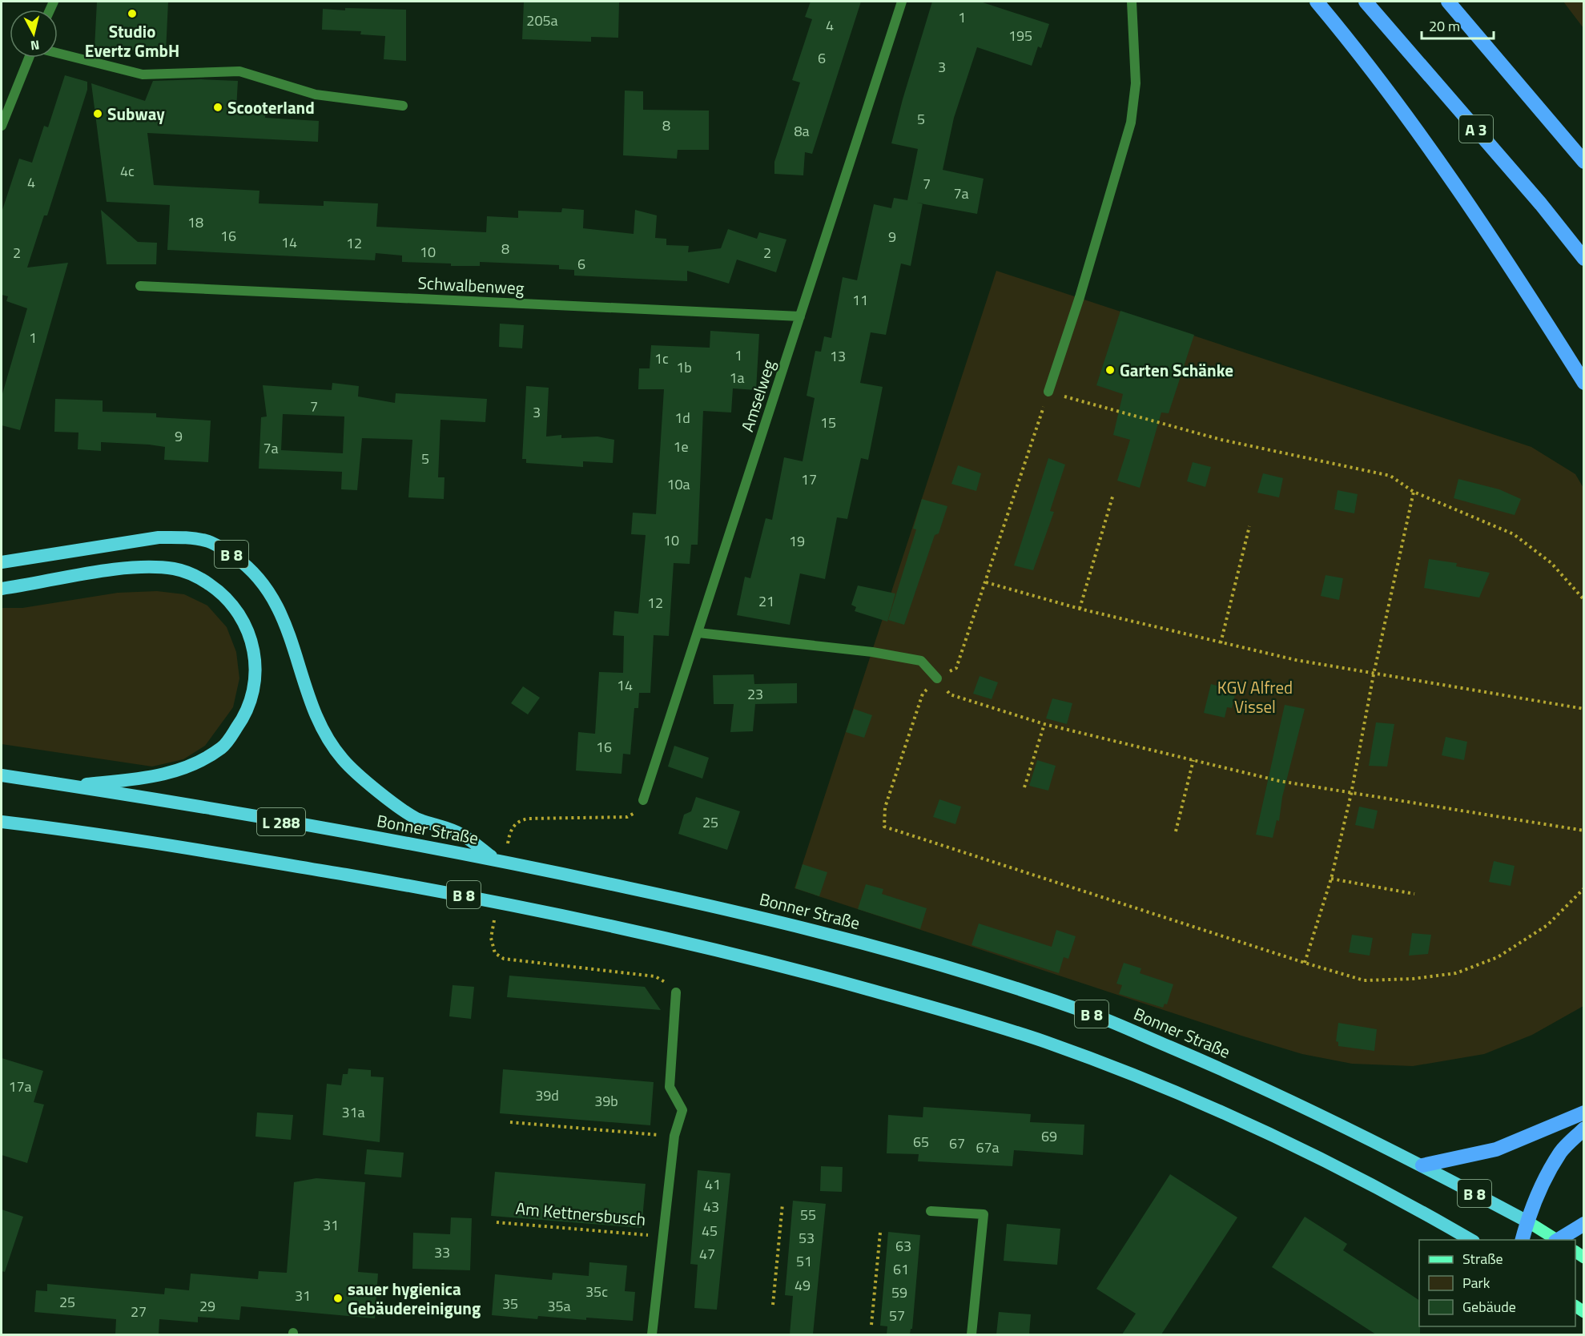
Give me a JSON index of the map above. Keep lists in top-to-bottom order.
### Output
{
  "streets": {
    "highway": [
      "A 3",
      "B 8",
      "L 288",
      "Bonner Straße"
    ],
    "street": ["Schwalbenweg", "Amselweg", "Am Kettnersbusch"]
  },
  "crossings": [
    ["Schwalbenweg", "Amselweg"],
    ["B 8", "Bonner Straße"]
  ],
  "parks": ["KGV Alfred Vissel"],
  "places": [
    "Studio Evertz GmbH",
    "Scooterland",
    "Subway",
    "Garten Schänke",
    "sauer hygienica Gebäudereinigung"
  ],
  "house_numbers": [
    "1",
    "205a",
    "4",
    "195",
    "6",
    "3",
    "5",
    "8",
    "8a",
    "4c",
    "4",
    "7",
    "7a",
    "18",
    "16",
    "9",
    "14",
    "12",
    "8",
    "10",
    "2",
    "2",
    "6",
    "11",
    "1",
    "1",
    "13",
    "1c",
    "1b",
    "1a",
    "7",
    "3",
    "1d",
    "15",
    "9",
    "1e",
    "7a",
    "5",
    "17",
    "10a",
    "10",
    "19",
    "21",
    "12",
    "14",
    "23",
    "16",
    "25",
    "17a",
    "39d",
    "39b",
    "31a",
    "69",
    "65",
    "67",
    "67a",
    "41",
    "43",
    "55",
    "31",
    "45",
    "53",
    "63",
    "33",
    "47",
    "51",
    "61",
    "49",
    "35c",
    "59",
    "31",
    "25",
    "35",
    "29",
    "35a",
    "27",
    "57"
  ],
  "legend": ["Straße", "Park", "Gebäude"],
  "scale_bar": "20 m",
  "north": "bottom"
}
